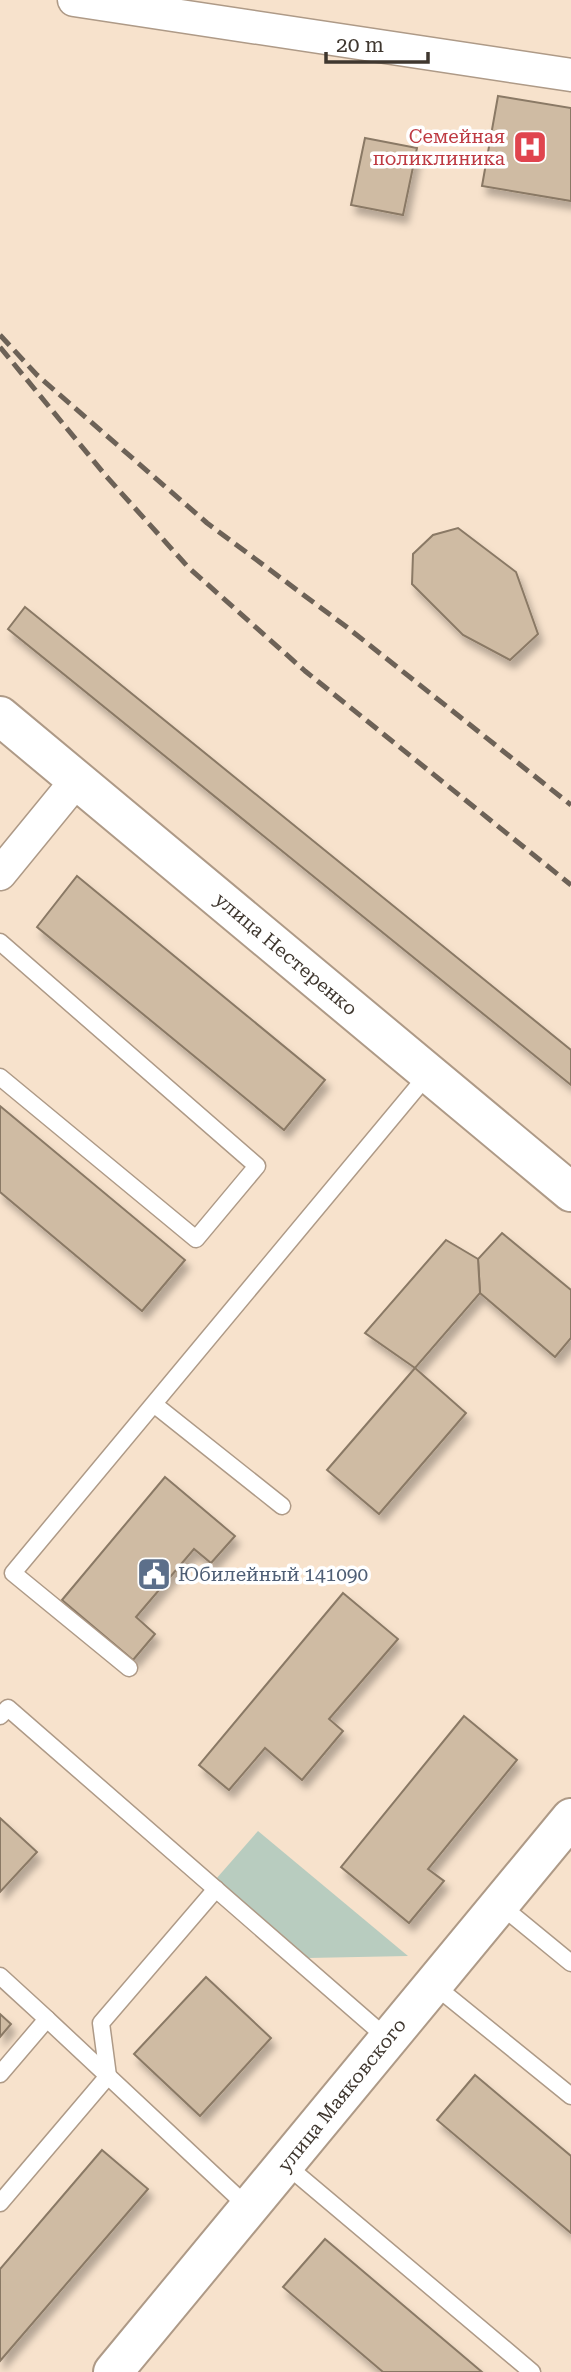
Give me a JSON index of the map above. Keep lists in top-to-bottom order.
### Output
{
  "streets": {
    "street": ["улица Нестеренко", "улица Маяковского"]
  },
  "places": {
    "hospital": ["Семейная поликлиника"],
    "public building": ["Юбилейный 141090"]
  },
  "scale_bar": "20 m"
}
